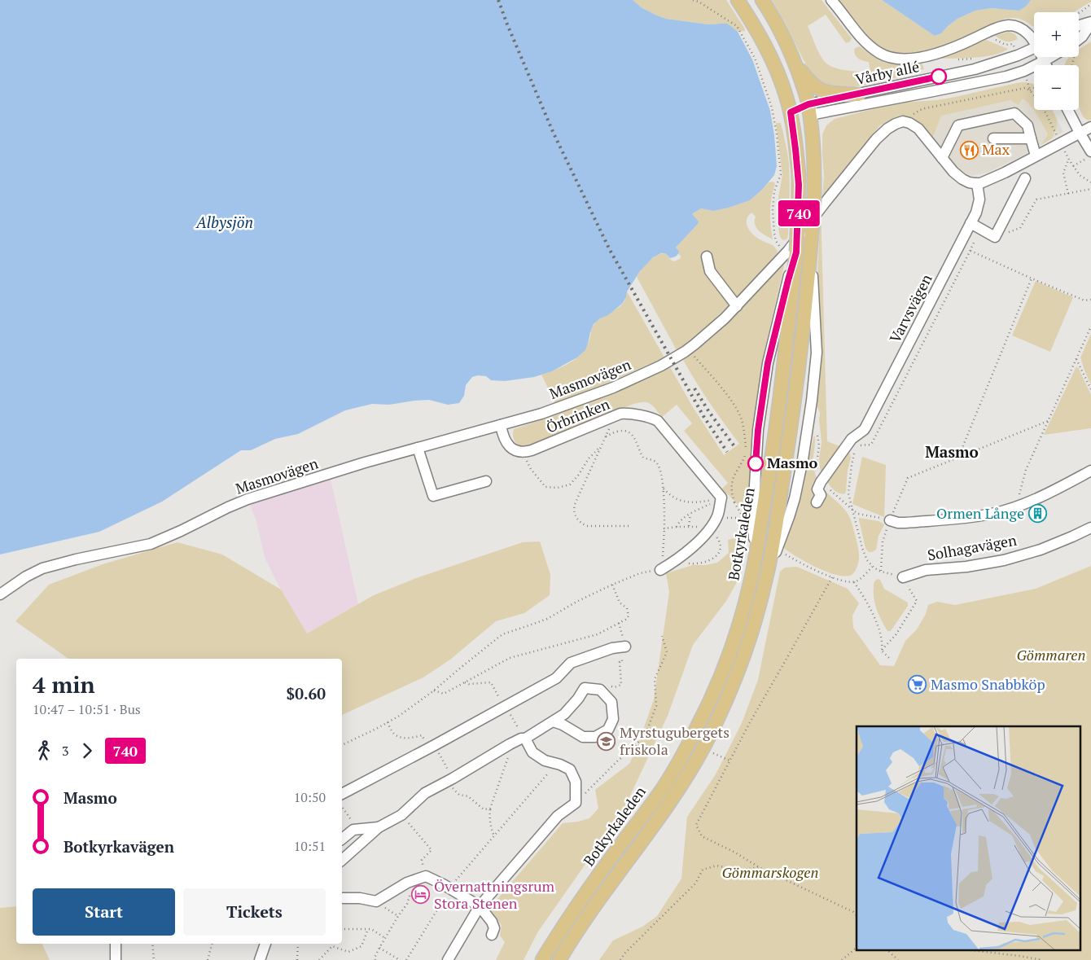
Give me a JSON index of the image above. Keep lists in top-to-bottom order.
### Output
{
  "streets": {
    "main road": ["Botkyrkaleden"],
    "street": [
      "Vårby allé",
      "Varvsvägen",
      "Masmovägen",
      "Örbrinken",
      "Solhagavägen"
    ]
  },
  "districts": ["Masmo"],
  "water": ["Albysjön"],
  "parks": ["Gömmaren", "Gömmarskogen"],
  "places": {
    "restaurant": ["Max"],
    "other": ["Masmo"],
    "building": ["Ormen Långe"],
    "supermarket": ["Masmo Snabbköp"],
    "school or university": ["Myrstugubergets friskola"],
    "hotel": ["Övernattningsrum Stora Stenen"]
  },
  "lines": ["bus line 740"],
  "page": {
    "on_map": "740",
    "map_buttons": ["+", "−"],
    "heading": ["4 min", "10:47 – 10:51 · Bus", "$0.60"],
    "legs": ["3", "740"],
    "list": [
      {
        "name": "Masmo",
        "value": "10:50"
      },
      {
        "name": "Botkyrkavägen",
        "value": "10:51"
      }
    ],
    "buttons": ["Start", "Tickets"]
  }
}
